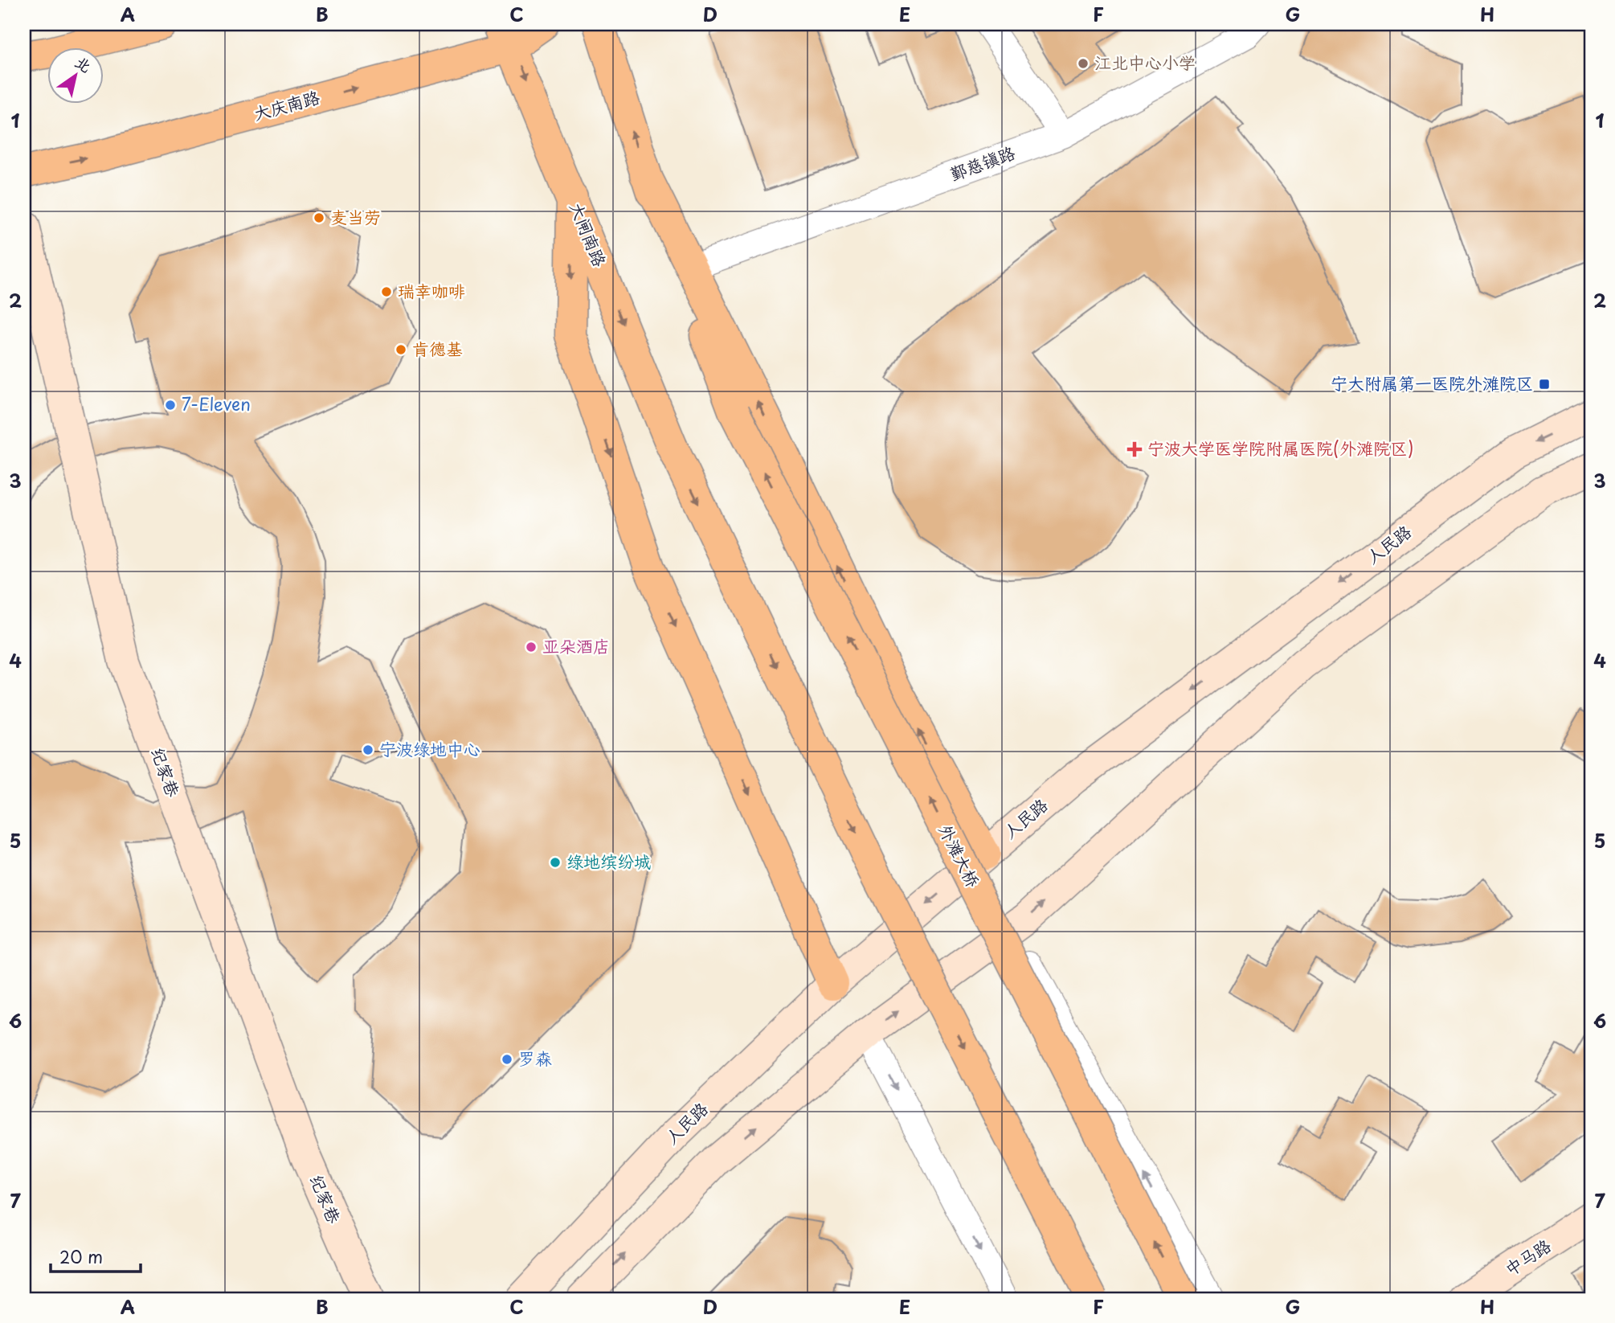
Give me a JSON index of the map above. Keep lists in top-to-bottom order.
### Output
{
  "streets": {
    "main road": [
      "大庆南路",
      "大闸南路",
      "人民路",
      "纪家巷",
      "外滩大桥",
      "中马路"
    ],
    "street": ["鄞慈镇路"]
  },
  "crossings": [
    ["大庆南路", "大闸南路"]
  ],
  "one_way": ["大庆南路"],
  "places": {
    "other": [
      "江北中心小学",
      "麦当劳",
      "瑞幸咖啡",
      "肯德基",
      "7-Eleven",
      "亚朵酒店",
      "宁波绿地中心",
      "绿地缤纷城",
      "罗森"
    ],
    "transit": ["宁大附属第一医院外滩院区"],
    "health": ["宁波大学医学院附属医院(外滩院区)"]
  },
  "scale_bar": "20 m",
  "north": "top right",
  "grid": {
    "columns": [
      "A",
      "B",
      "C",
      "D",
      "E",
      "F",
      "G",
      "H"
    ],
    "rows": [
      "1",
      "2",
      "3",
      "4",
      "5",
      "6",
      "7"
    ]
  }
}
